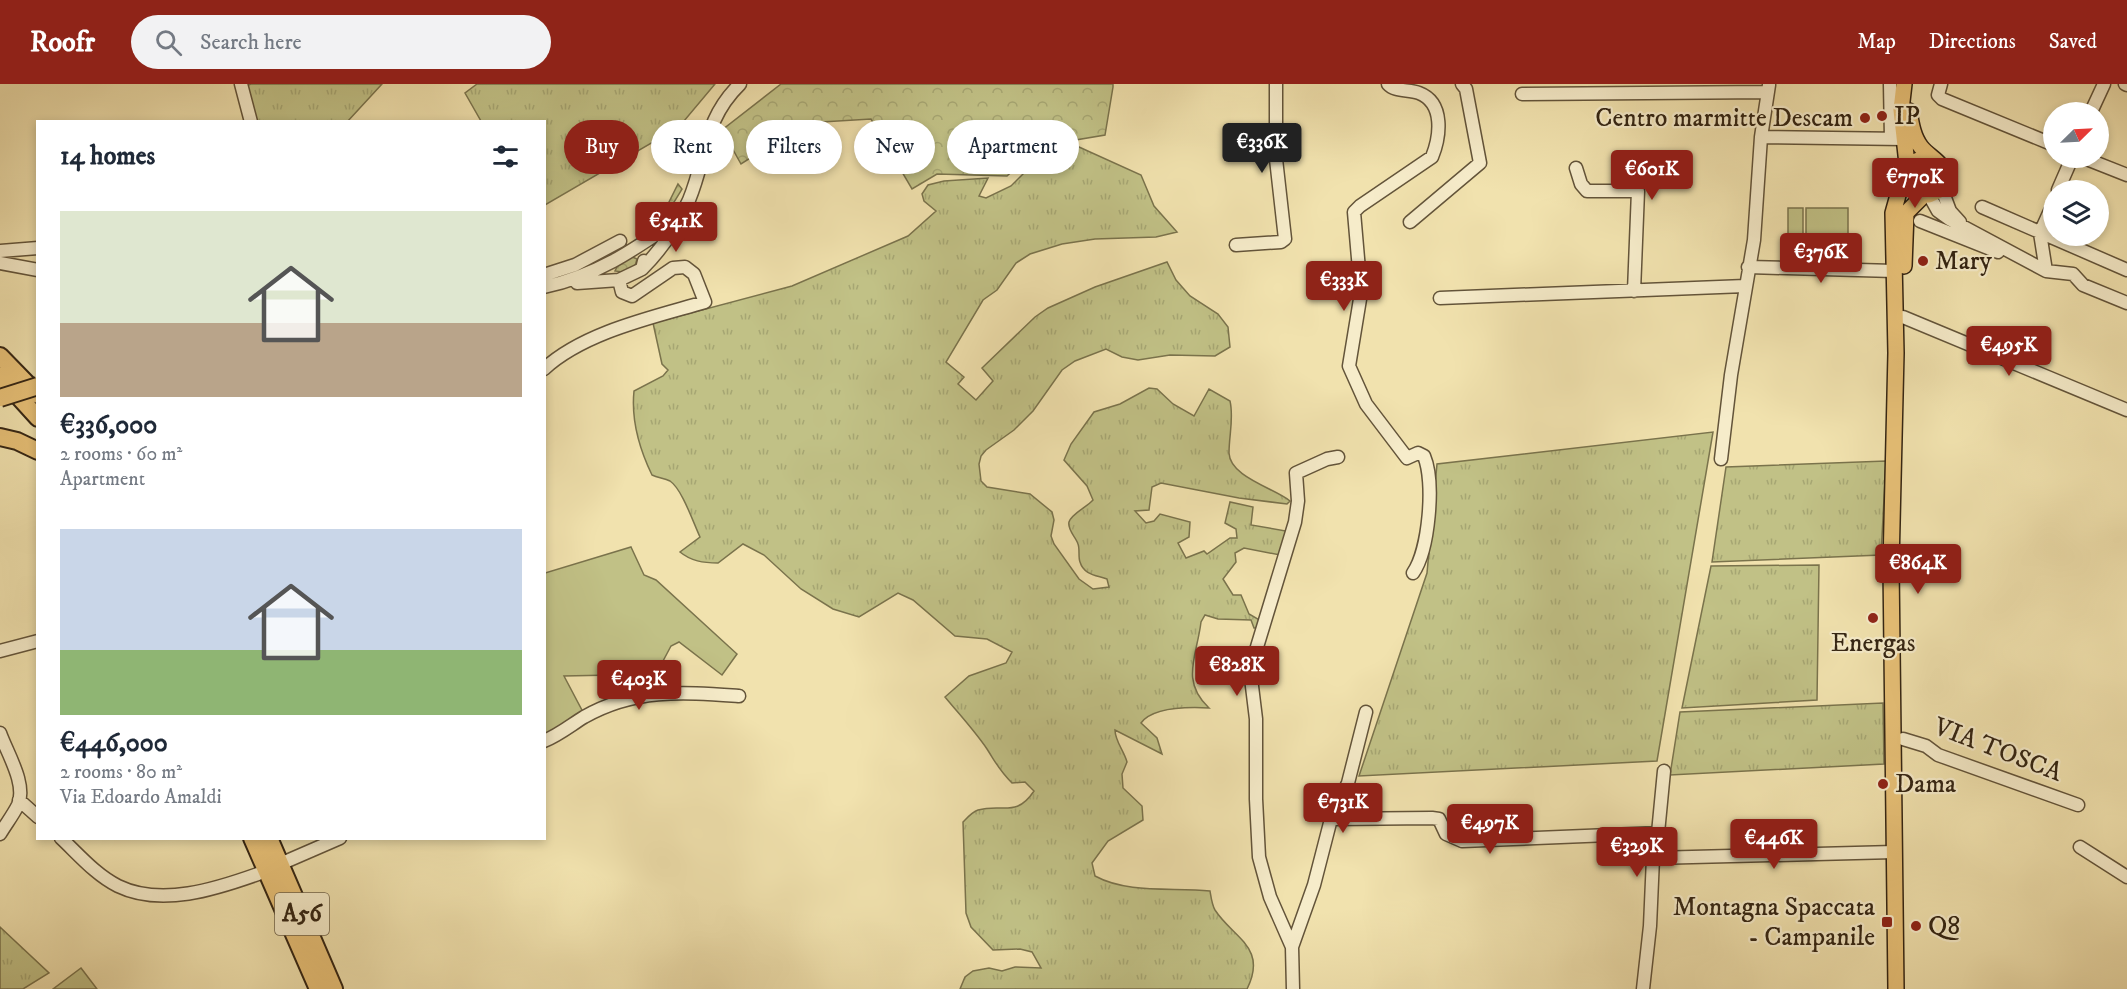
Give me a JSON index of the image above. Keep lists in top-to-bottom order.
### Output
{
  "streets": {
    "highway": ["A56"],
    "street": ["VIA TOSCA"]
  },
  "places": {
    "other": [
      "IP",
      "Centro marmitte Descam",
      "Mary",
      "Energas",
      "Dama",
      "Q8"
    ],
    "transit": ["Montagna Spaccata - Campanile"]
  },
  "north": "top right",
  "page": {
    "header": "Roofr",
    "search": "Search here",
    "nav": ["Map", "Directions", "Saved"],
    "chip": [
      "Buy",
      "Rent",
      "Filters",
      "New",
      "Apartment"
    ],
    "heading": "14 homes",
    "price": [
      "€336K",
      "€601K",
      "€770K",
      "€541K",
      "€376K",
      "€333K",
      "€495K",
      "€864K",
      "€828K",
      "€403K",
      "€731K",
      "€497K",
      "€446K",
      "€329K"
    ],
    "list": [
      {
        "name": "€336,000",
        "note": "2 rooms · 60 m² · Apartment"
      },
      {
        "name": "€446,000",
        "note": "2 rooms · 80 m² · Via Edoardo Amaldi"
      }
    ]
  }
}
